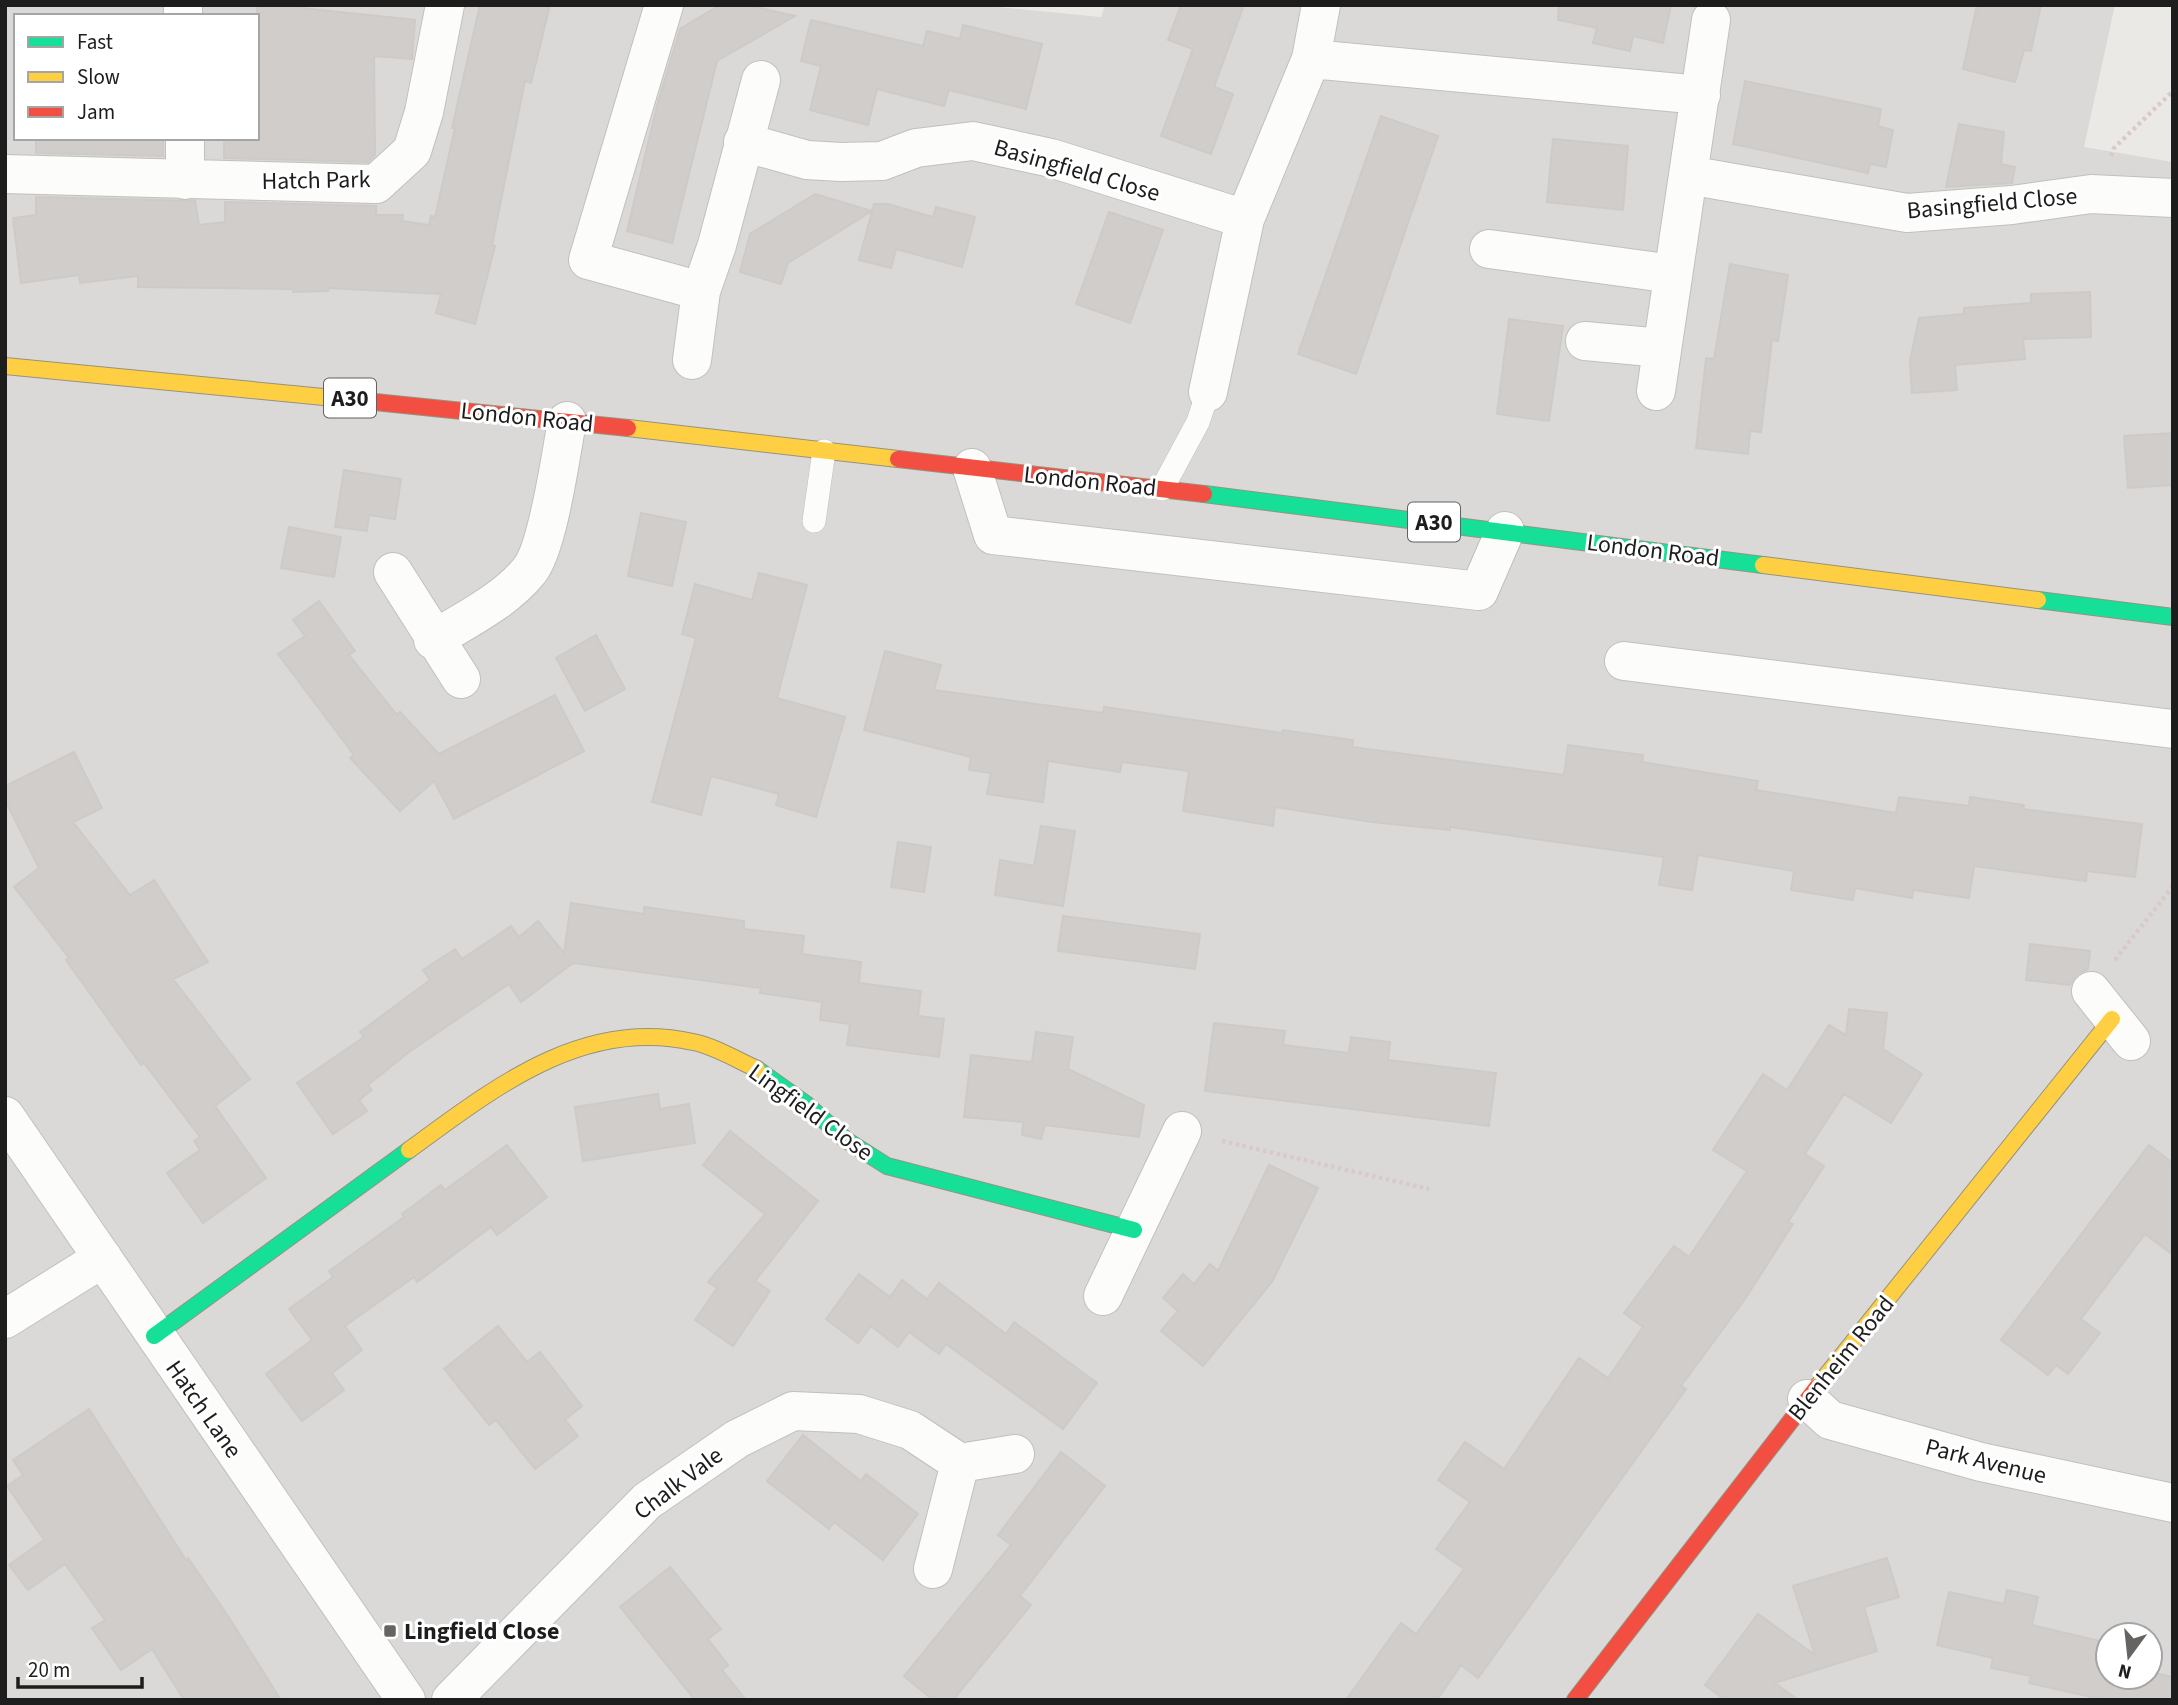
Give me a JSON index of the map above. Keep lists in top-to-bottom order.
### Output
{
  "streets": {
    "main road": [
      "A30",
      "London Road",
      "Lingfield Close",
      "Blenheim Road"
    ],
    "street": [
      "Basingfield Close",
      "Hatch Park",
      "Hatch Lane",
      "Park Avenue",
      "Chalk Vale"
    ]
  },
  "crossings": [
    ["Lingfield Close", "Hatch Lane"],
    ["Blenheim Road", "Park Avenue"]
  ],
  "places": {
    "transit": ["Lingfield Close"]
  },
  "legend": ["Fast", "Slow", "Jam"],
  "scale_bar": "20 m",
  "north": "bottom"
}
